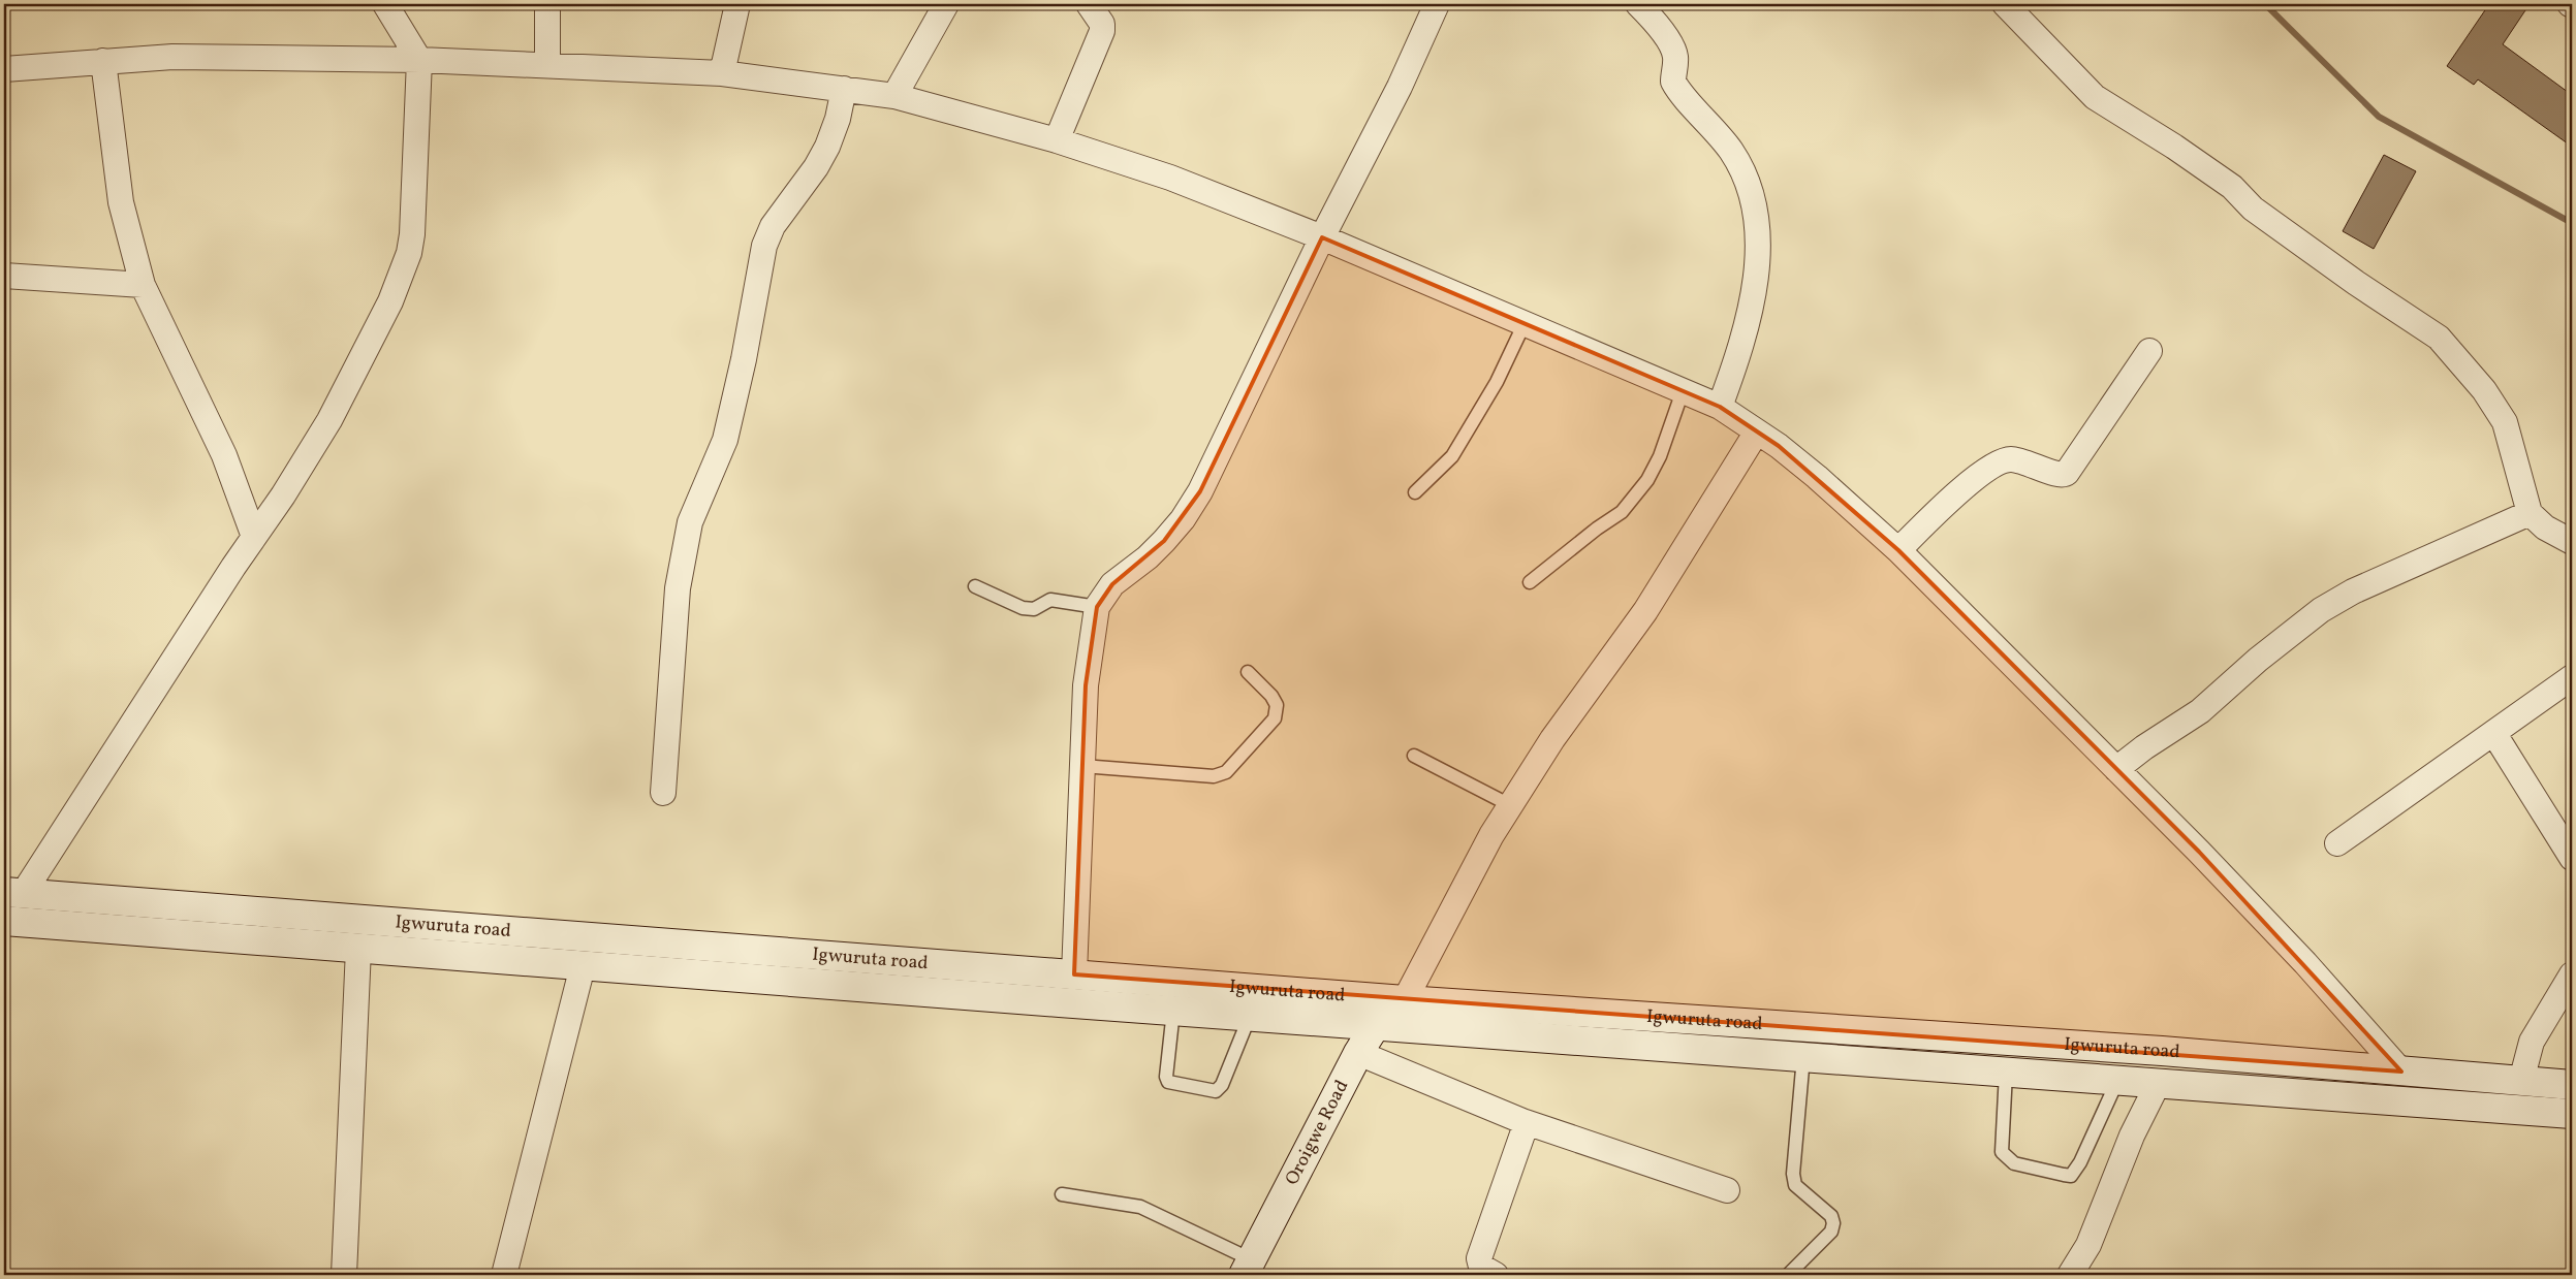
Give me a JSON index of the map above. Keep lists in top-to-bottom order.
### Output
{
  "streets": {
    "main road": ["Igwuruta road", "Oroigwe Road"]
  },
  "crossings": [
    ["Igwuruta road", "Oroigwe Road"]
  ]
}
